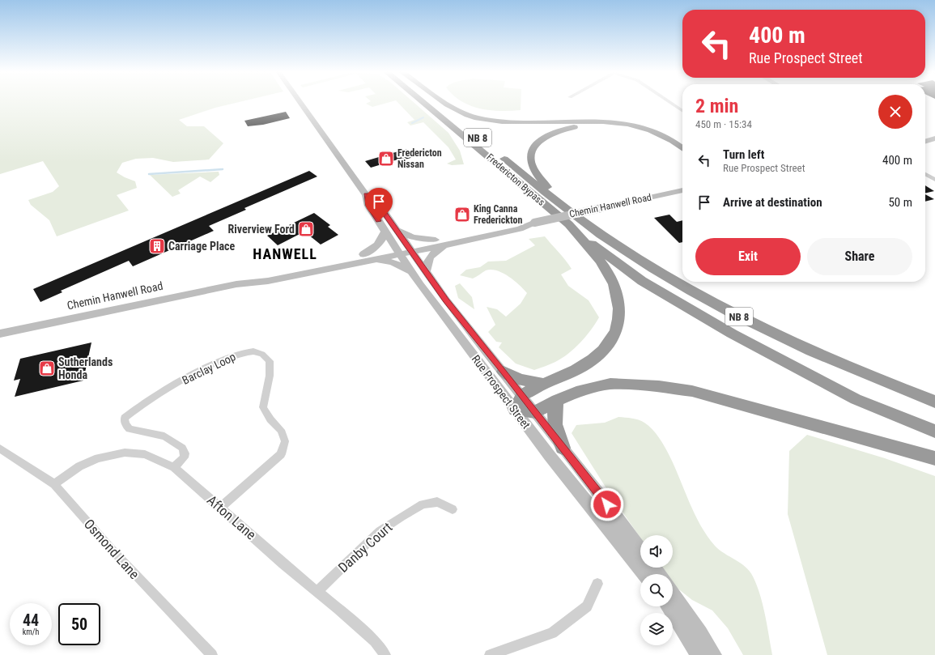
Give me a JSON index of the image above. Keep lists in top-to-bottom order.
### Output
{
  "streets": {
    "highway": ["NB 8", "Fredericton Bypass"],
    "main road": ["Chemin Hanwell Road", "Rue Prospect Street"],
    "street": [
      "Barclay Loop",
      "Afton Lane",
      "Danby Court",
      "Osmond Lane"
    ]
  },
  "crossings": [
    ["NB 8", "Fredericton Bypass"],
    ["Chemin Hanwell Road", "Rue Prospect Street"],
    ["Barclay Loop", "Afton Lane"],
    ["Afton Lane", "Danby Court"],
    ["Afton Lane", "Osmond Lane"]
  ],
  "districts": ["HANWELL"],
  "places": {
    "shop": [
      "Fredericton Nissan",
      "King Canna Frederickton",
      "Riverview Ford",
      "Sutherlands Honda"
    ],
    "building": ["Carriage Place"]
  },
  "page": {
    "turn": ["400 m", "Rue Prospect Street"],
    "heading": ["2 min", "450 m · 15:34"],
    "list": [
      {
        "name": "Turn left",
        "note": "Rue Prospect Street",
        "value": "400 m"
      },
      {
        "name": "Arrive at destination",
        "value": "50 m"
      }
    ],
    "buttons": ["Exit", "Share"],
    "speed": "44 km/h",
    "limit": "50"
  }
}
